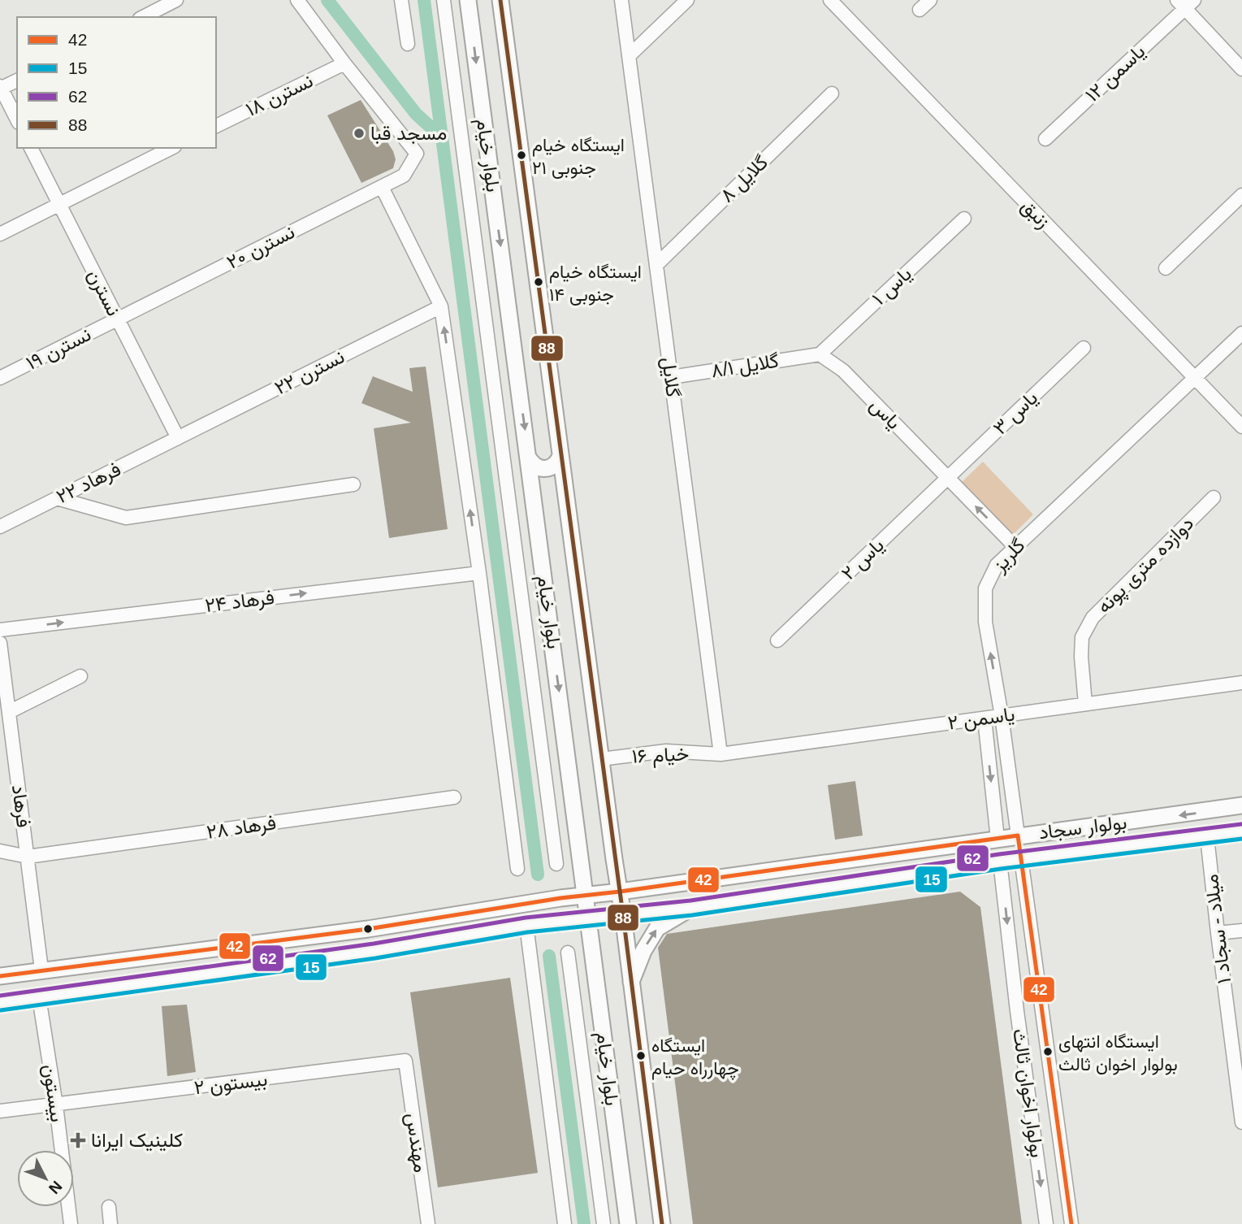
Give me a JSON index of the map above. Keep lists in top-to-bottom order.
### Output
{
  "streets": {
    "main road": ["بلوار خیام", "بولوار سجاد"],
    "street": [
      "یاسمن ۱۲",
      "نسترن ۱۸",
      "گلایل ۸",
      "زنبق",
      "نسترن ۲۰",
      "یاس ۱",
      "نسترن",
      "نسترن ۱۹",
      "گلایل ۸/۱",
      "نسترن ۲۲",
      "گلایل",
      "یاس ۳",
      "یاس",
      "فرهاد ۲۲",
      "گلریز",
      "یاس ۲",
      "دوازده متری پونه",
      "فرهاد ۲۴",
      "یاسمن ۲",
      "خیام ۱۶",
      "فرهاد",
      "فرهاد ۲۸",
      "میلاد - سجاد ۱",
      "بیستون ۲",
      "بیستون",
      "بولوار اخوان ثالث",
      "مهندس"
    ]
  },
  "crossings": [
    ["نسترن ۱۸", "نسترن ۲۰"],
    ["بلوار خیام", "خیام ۱۶"],
    ["بلوار خیام", "بولوار سجاد"],
    ["گلایل ۸", "گلایل"],
    ["زنبق", "گلریز"],
    ["نسترن ۲۰", "نسترن"],
    ["نسترن ۲۰", "نسترن ۱۹"],
    ["یاس ۱", "گلایل ۸/۱"],
    ["یاس ۱", "یاس"],
    ["نسترن", "نسترن ۱۹"],
    ["نسترن", "نسترن ۲۲"],
    ["نسترن", "فرهاد ۲۲"],
    ["گلایل ۸/۱", "گلایل"],
    ["گلایل ۸/۱", "یاس"],
    ["نسترن ۲۲", "فرهاد ۲۲"],
    ["گلایل", "یاسمن ۲"],
    ["گلایل", "خیام ۱۶"],
    ["یاس ۳", "یاس"],
    ["یاس ۳", "یاس ۲"],
    ["یاس", "گلریز"],
    ["یاس", "یاس ۲"],
    ["گلریز", "یاسمن ۲"],
    ["گلریز", "بولوار سجاد"],
    ["دوازده متری پونه", "یاسمن ۲"],
    ["یاسمن ۲", "خیام ۱۶"],
    ["فرهاد", "فرهاد ۲۸"],
    ["فرهاد", "بولوار سجاد"],
    ["بولوار سجاد", "میلاد - سجاد ۱"],
    ["بولوار سجاد", "بیستون"],
    ["بولوار سجاد", "بولوار اخوان ثالث"],
    ["بیستون ۲", "بیستون"],
    ["بیستون ۲", "مهندس"]
  ],
  "one_way": ["یاس"],
  "places": {
    "other": [
      "مسجد قبا",
      "ایستگاه خیام جنوبی ۲۱",
      "ایستگاه خیام جنوبی ۱۴",
      "ایستگاه انتهای بولوار اخوان ثالث",
      "ایستگاه چهارراه حیام"
    ],
    "health": ["کلینیک ایرانا"]
  },
  "lines": [
    "transit line 88",
    "transit line 62",
    "transit line 42",
    "transit line 15"
  ],
  "legend": [
    "42",
    "15",
    "62",
    "88"
  ],
  "north": "bottom right"
}
